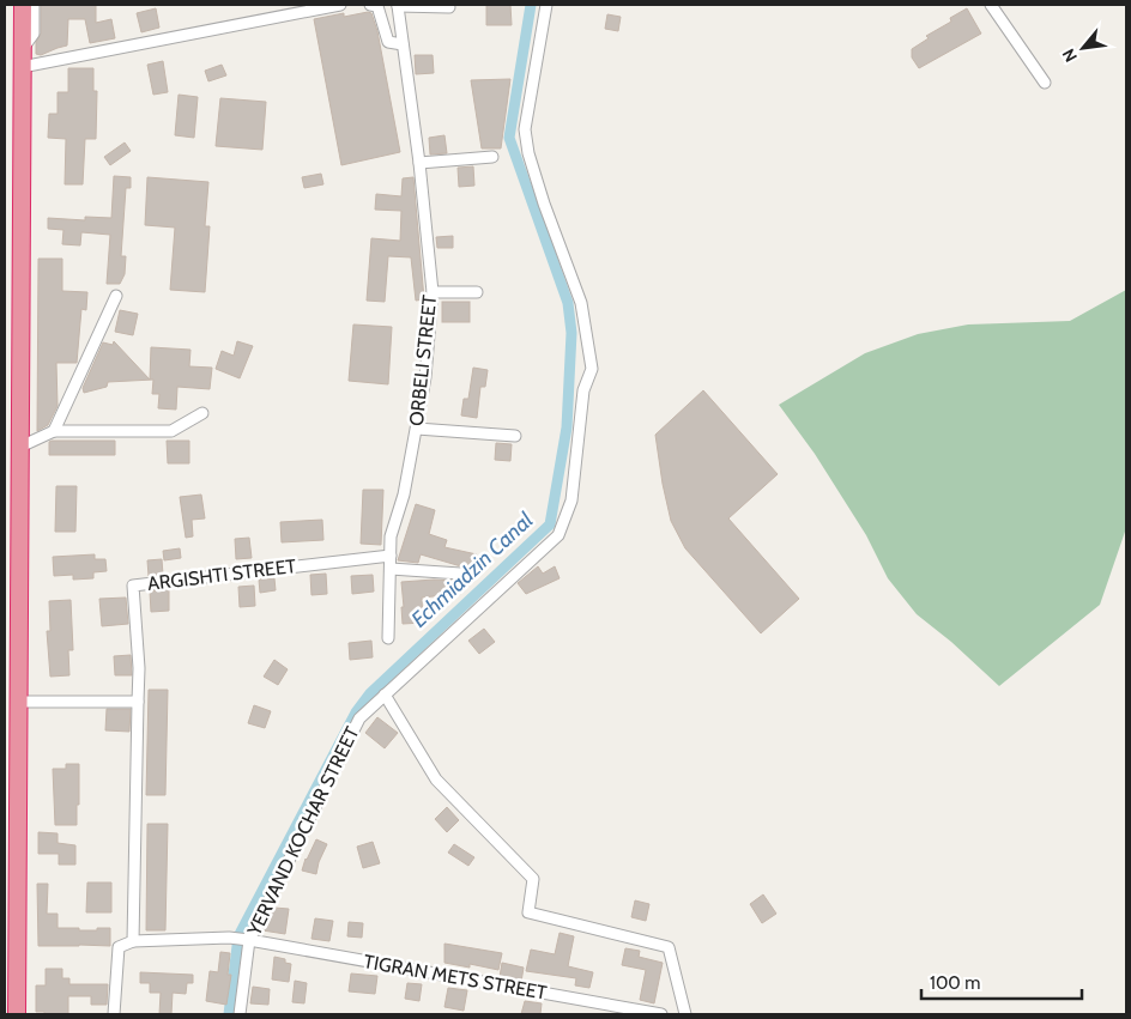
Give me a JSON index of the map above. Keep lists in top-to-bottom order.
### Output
{
  "streets": {
    "street": [
      "ORBELI STREET",
      "ARGISHTI STREET",
      "YERVAND KOCHAR STREET",
      "TIGRAN METS STREET"
    ]
  },
  "crossings": [
    ["ORBELI STREET", "ARGISHTI STREET"],
    ["YERVAND KOCHAR STREET", "TIGRAN METS STREET"]
  ],
  "water": ["Echmiadzin Canal"],
  "scale_bar": "100 m",
  "north": "bottom left"
}
